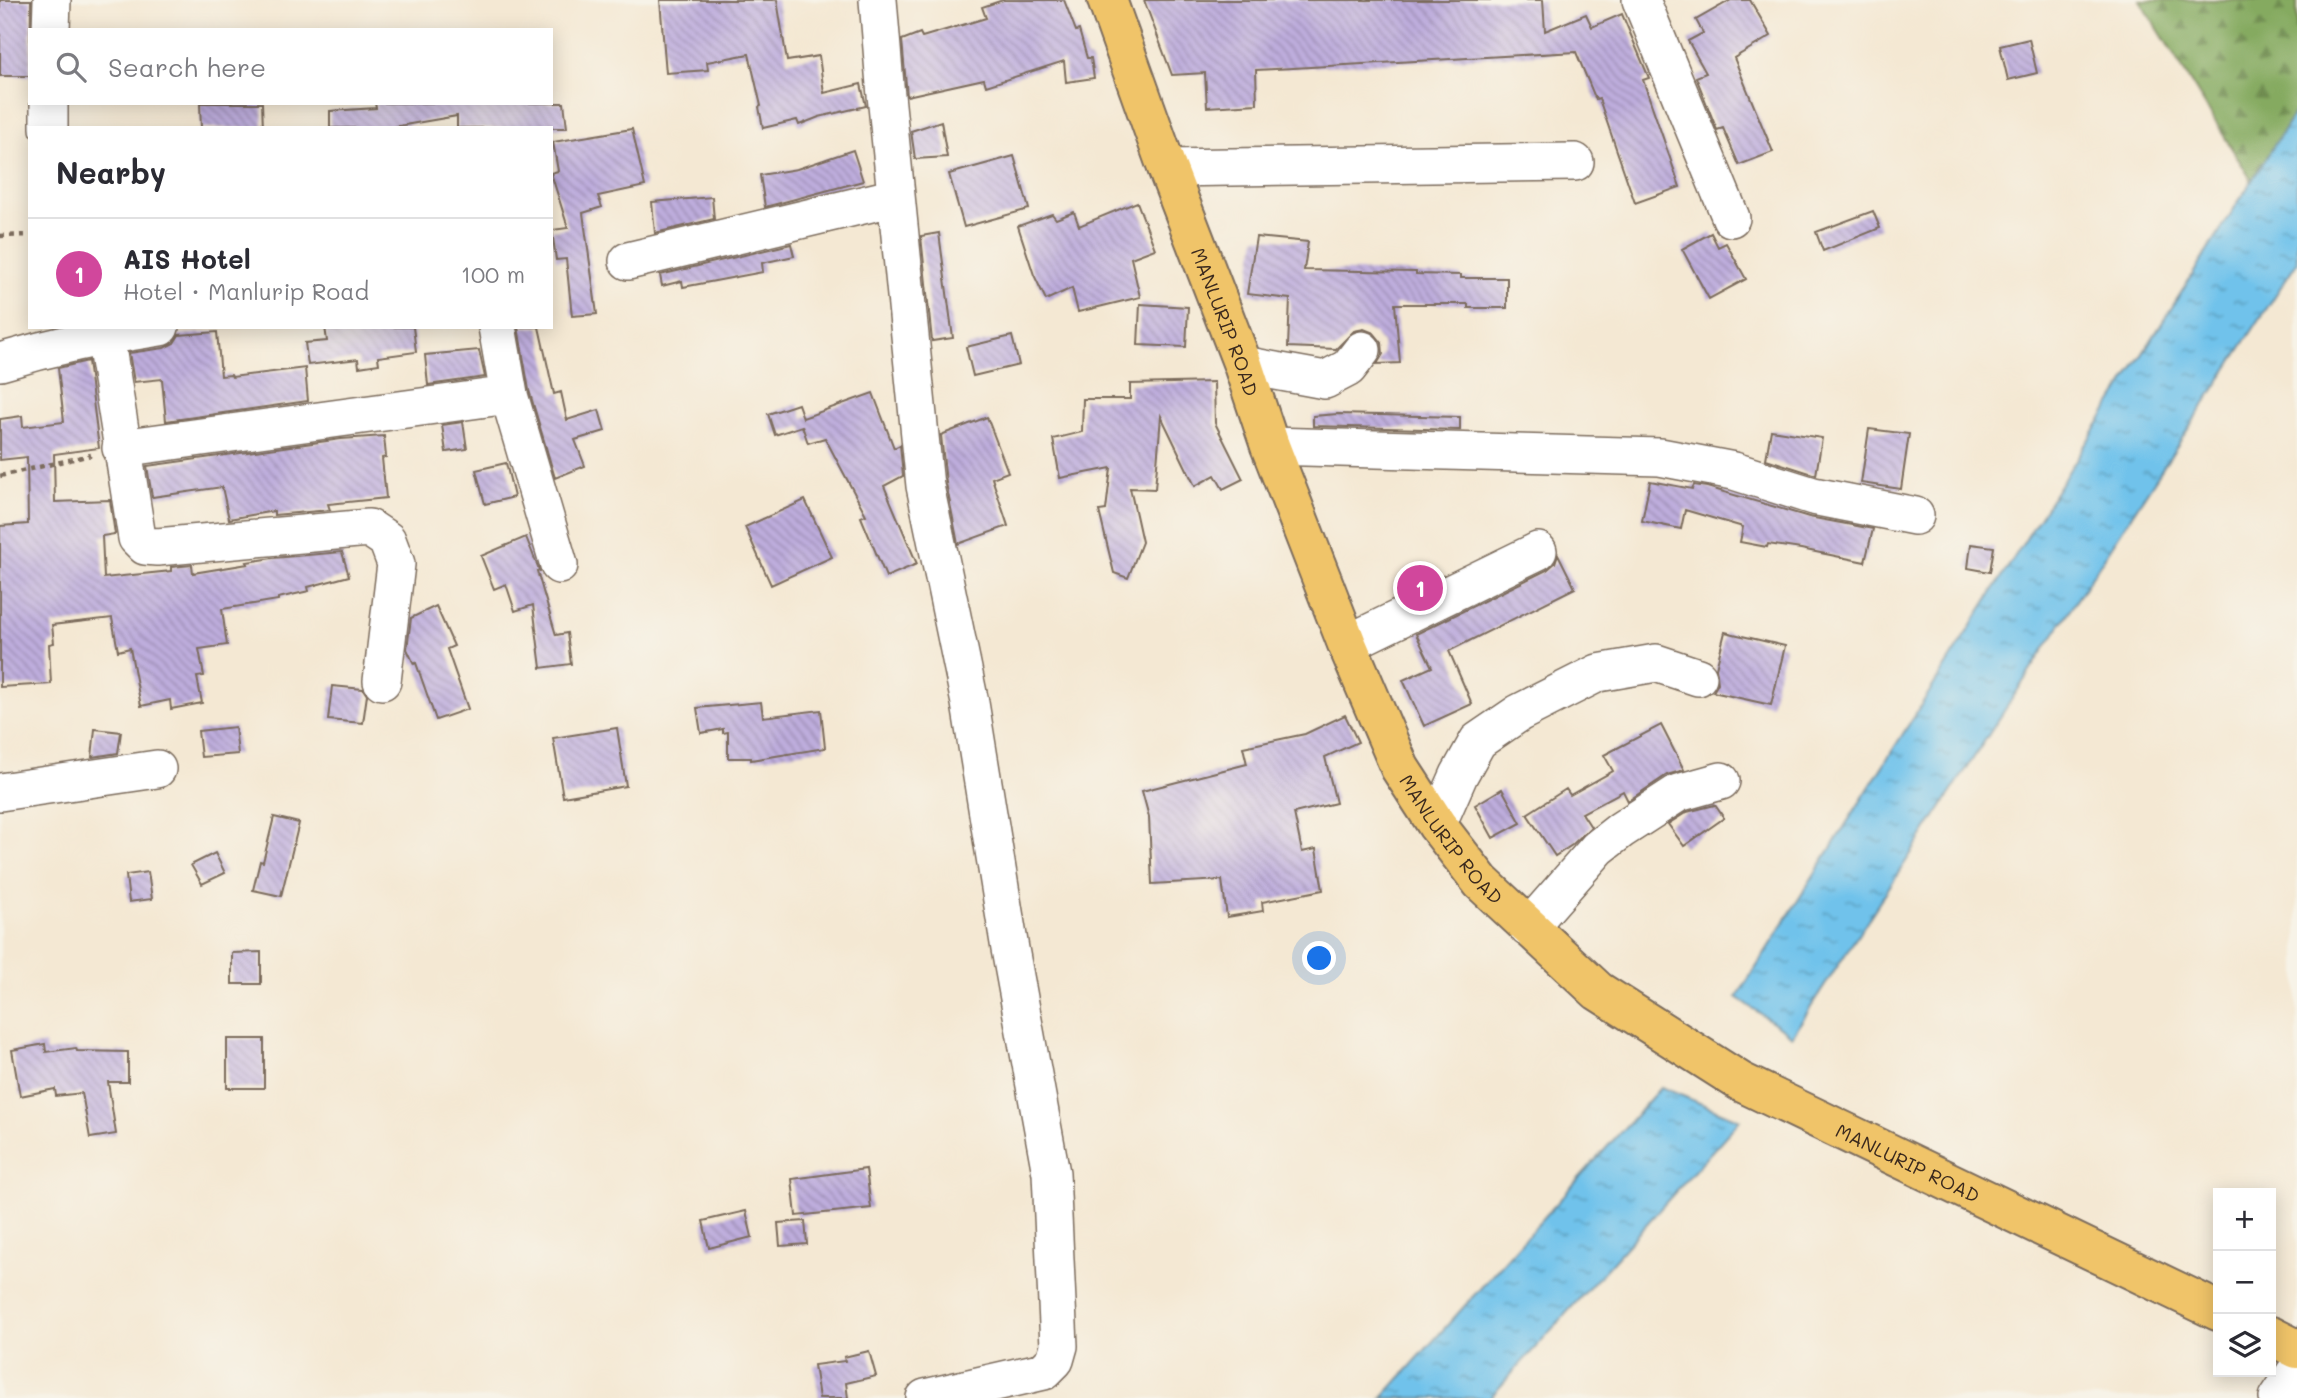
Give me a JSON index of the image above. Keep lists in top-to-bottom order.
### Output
{
  "streets": {
    "main road": ["MANLURIP ROAD"]
  },
  "page": {
    "search": "Search here",
    "heading": "Nearby",
    "list": [
      {
        "mark": "1",
        "name": "AIS Hotel",
        "note": "Hotel · Manlurip Road",
        "value": "100 m"
      }
    ],
    "pins": "1",
    "map_buttons": ["+", "−"]
  }
}
